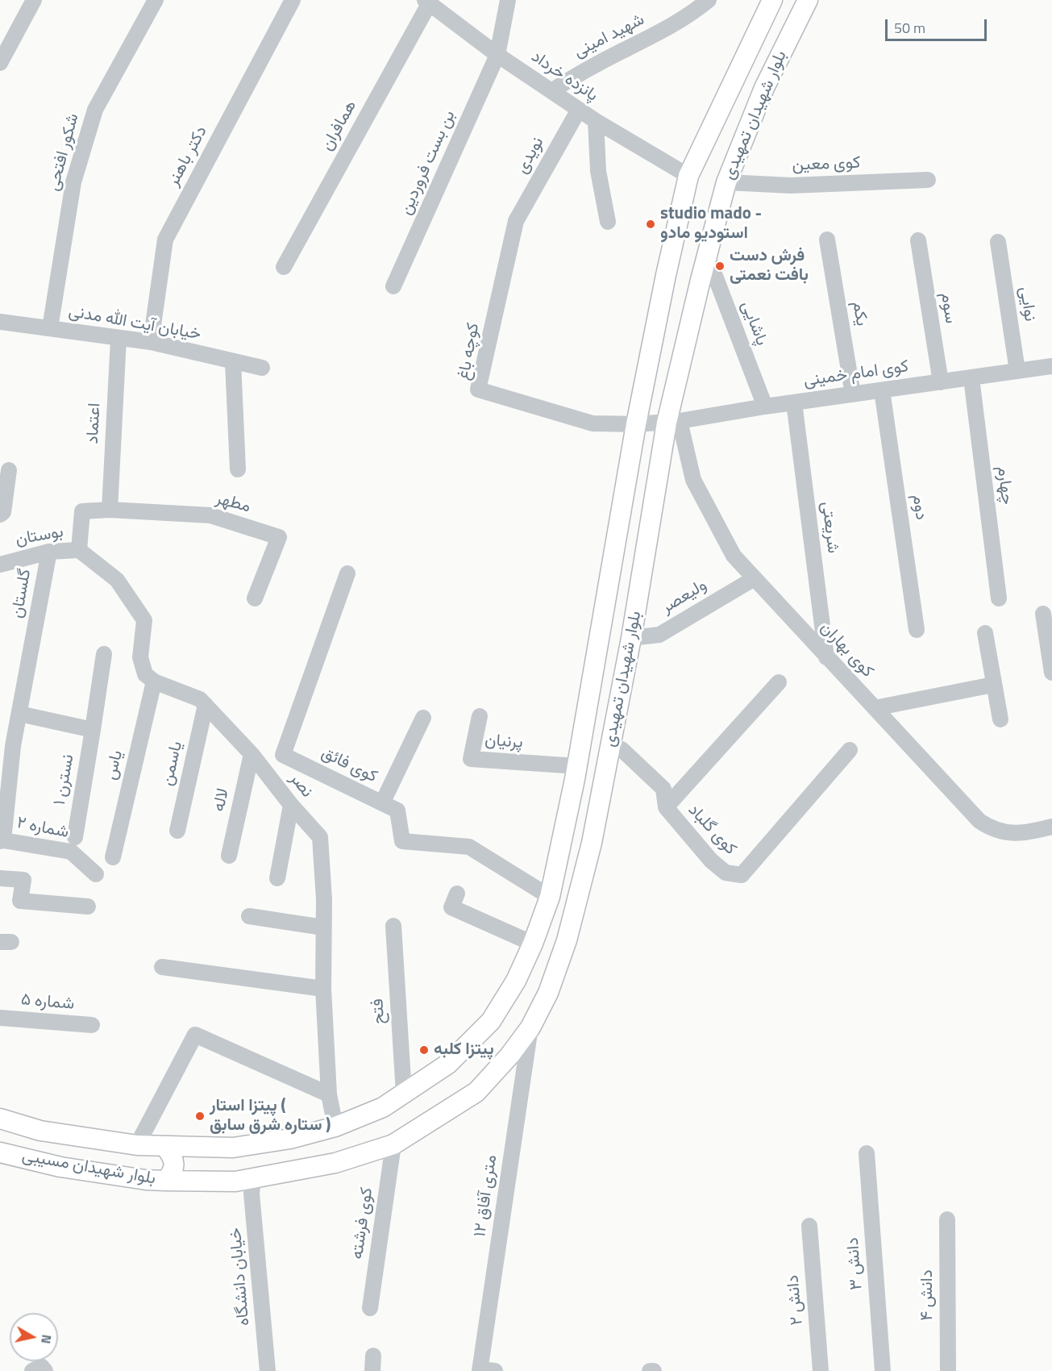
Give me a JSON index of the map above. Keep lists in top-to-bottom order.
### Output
{
  "streets": {
    "main road": ["بلوار شهیدان تمهیدی", "بلوار شهیدان مسیبی"],
    "street": [
      "شهید امینی",
      "پانزده خرداد",
      "همافران",
      "شکور افتحی",
      "نویدی",
      "دکتر باهنر",
      "بن بست فروردین",
      "کوی معین",
      "نوایی",
      "سوم",
      "یکم",
      "خیابان آیت الله مدنی",
      "پاشایی",
      "کوچه باغ",
      "کوی امام خمینی",
      "اعتماد",
      "چهارم",
      "مطهر",
      "دوم",
      "شریعتی",
      "بوستان",
      "گلستان",
      "ولیعصر",
      "کوی بهاران",
      "پرنیان",
      "یاسمن",
      "یاس",
      "کوی فائق",
      "نسترن ۱",
      "نصر",
      "لاله",
      "شماره ۲",
      "کوی گلباد",
      "شماره ۵",
      "فتح",
      "۱۲ متری آفاق",
      "کوی فرشته",
      "دانش ۳",
      "خیابان دانشگاه",
      "دانش ۴",
      "دانش ۲"
    ]
  },
  "crossings": [
    ["شهید امینی", "پانزده خرداد"],
    ["پانزده خرداد", "بلوار شهیدان تمهیدی"],
    ["پانزده خرداد", "همافران"],
    ["پانزده خرداد", "نویدی"],
    ["پانزده خرداد", "بن بست فروردین"],
    ["بلوار شهیدان تمهیدی", "کوی معین"],
    ["بلوار شهیدان تمهیدی", "پاشایی"],
    ["بلوار شهیدان تمهیدی", "کوچه باغ"],
    ["بلوار شهیدان تمهیدی", "کوی امام خمینی"],
    ["بلوار شهیدان تمهیدی", "ولیعصر"],
    ["بلوار شهیدان تمهیدی", "کوی بهاران"],
    ["بلوار شهیدان تمهیدی", "پرنیان"],
    ["بلوار شهیدان تمهیدی", "کوی فائق"],
    ["بلوار شهیدان تمهیدی", "نصر"],
    ["بلوار شهیدان تمهیدی", "کوی گلباد"],
    ["بلوار شهیدان تمهیدی", "فتح"],
    ["بلوار شهیدان تمهیدی", "بلوار شهیدان مسیبی"],
    ["بلوار شهیدان تمهیدی", "۱۲ متری آفاق"],
    ["بلوار شهیدان تمهیدی", "کوی فرشته"],
    ["بلوار شهیدان تمهیدی", "خیابان دانشگاه"],
    ["شکور افتحی", "خیابان آیت الله مدنی"],
    ["نویدی", "کوچه باغ"],
    ["دکتر باهنر", "خیابان آیت الله مدنی"],
    ["نوایی", "کوی امام خمینی"],
    ["سوم", "کوی امام خمینی"],
    ["یکم", "کوی امام خمینی"],
    ["خیابان آیت الله مدنی", "اعتماد"],
    ["پاشایی", "کوی امام خمینی"],
    ["کوچه باغ", "کوی امام خمینی"],
    ["کوی امام خمینی", "چهارم"],
    ["کوی امام خمینی", "دوم"],
    ["کوی امام خمینی", "شریعتی"],
    ["کوی امام خمینی", "کوی بهاران"],
    ["اعتماد", "مطهر"],
    ["اعتماد", "بوستان"],
    ["مطهر", "بوستان"],
    ["شریعتی", "کوی بهاران"],
    ["بوستان", "گلستان"],
    ["گلستان", "شماره ۲"],
    ["ولیعصر", "کوی بهاران"],
    ["یاسمن", "نصر"],
    ["یاس", "نصر"],
    ["نصر", "لاله"],
    ["بلوار شهیدان مسیبی", "خیابان دانشگاه"]
  ],
  "places": [
    "studio mado - استودیو مادو",
    "فرش دست بافت نعمتی",
    "پیتزا کلبه",
    "پیتزا استار ( ستاره شرق سابق )"
  ],
  "scale_bar": "50 m",
  "north": "right"
}
